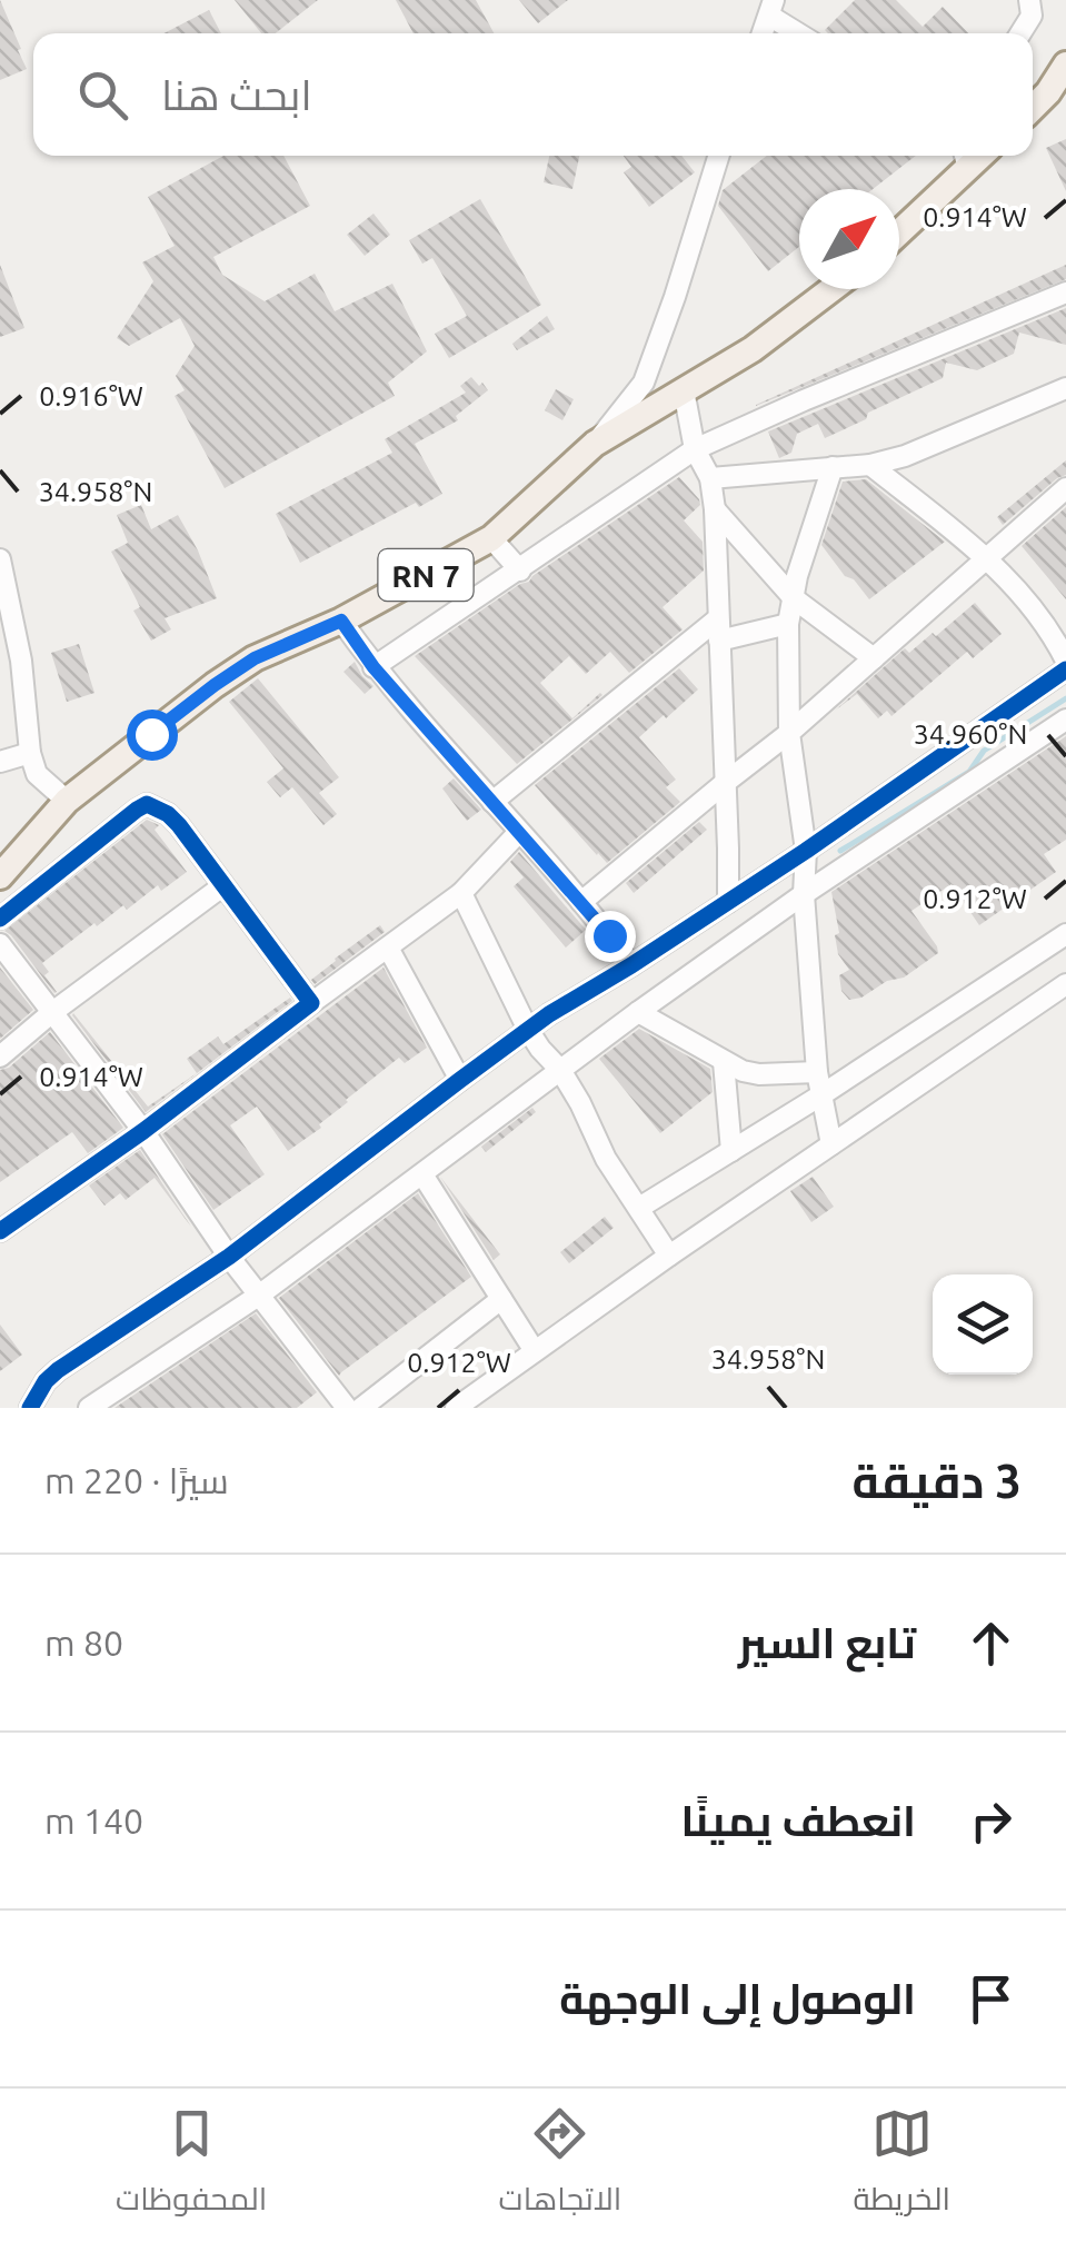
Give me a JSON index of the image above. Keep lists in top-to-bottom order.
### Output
{
  "streets": {
    "main road": ["RN 7"]
  },
  "north": "top right",
  "page": {
    "search": "ابحث هنا",
    "heading": ["3 دقيقة", "سيرًا · 220 m"],
    "list": [
      ["تابع السير", "80 m"],
      ["انعطف يمينًا", "140 m"],
      "الوصول إلى الوجهة"
    ],
    "nav": ["الخريطة", "الاتجاهات", "المحفوظات"]
  },
  "coordinates": [
    "0.914°W",
    "0.916°W",
    "34.958°N",
    "34.960°N",
    "0.912°W"
  ]
}
